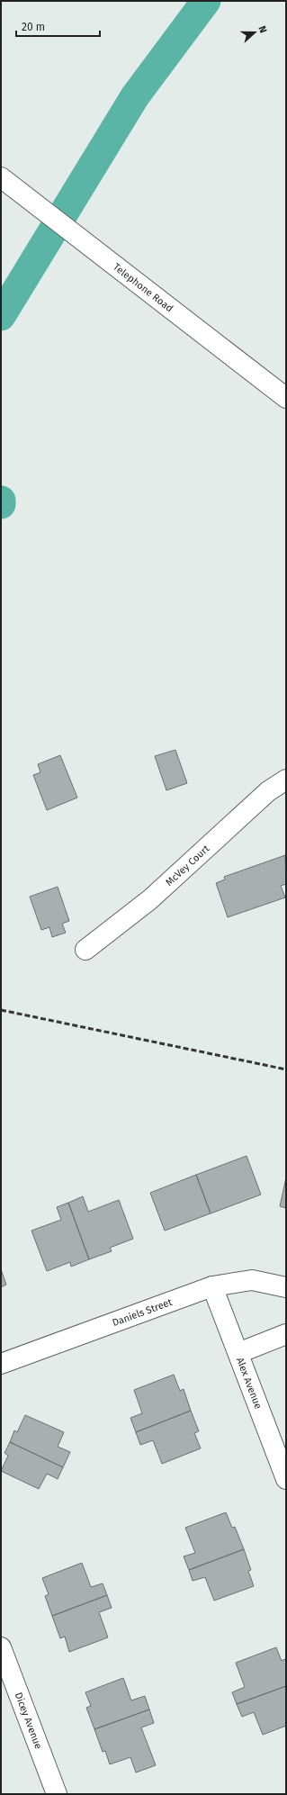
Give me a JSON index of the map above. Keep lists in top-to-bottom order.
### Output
{
  "streets": {
    "street": [
      "Telephone Road",
      "McVey Court",
      "Daniels Street",
      "Alex Avenue",
      "Dicey Avenue"
    ]
  },
  "crossings": [
    ["Daniels Street", "Alex Avenue"]
  ],
  "scale_bar": "20 m",
  "north": "right"
}
